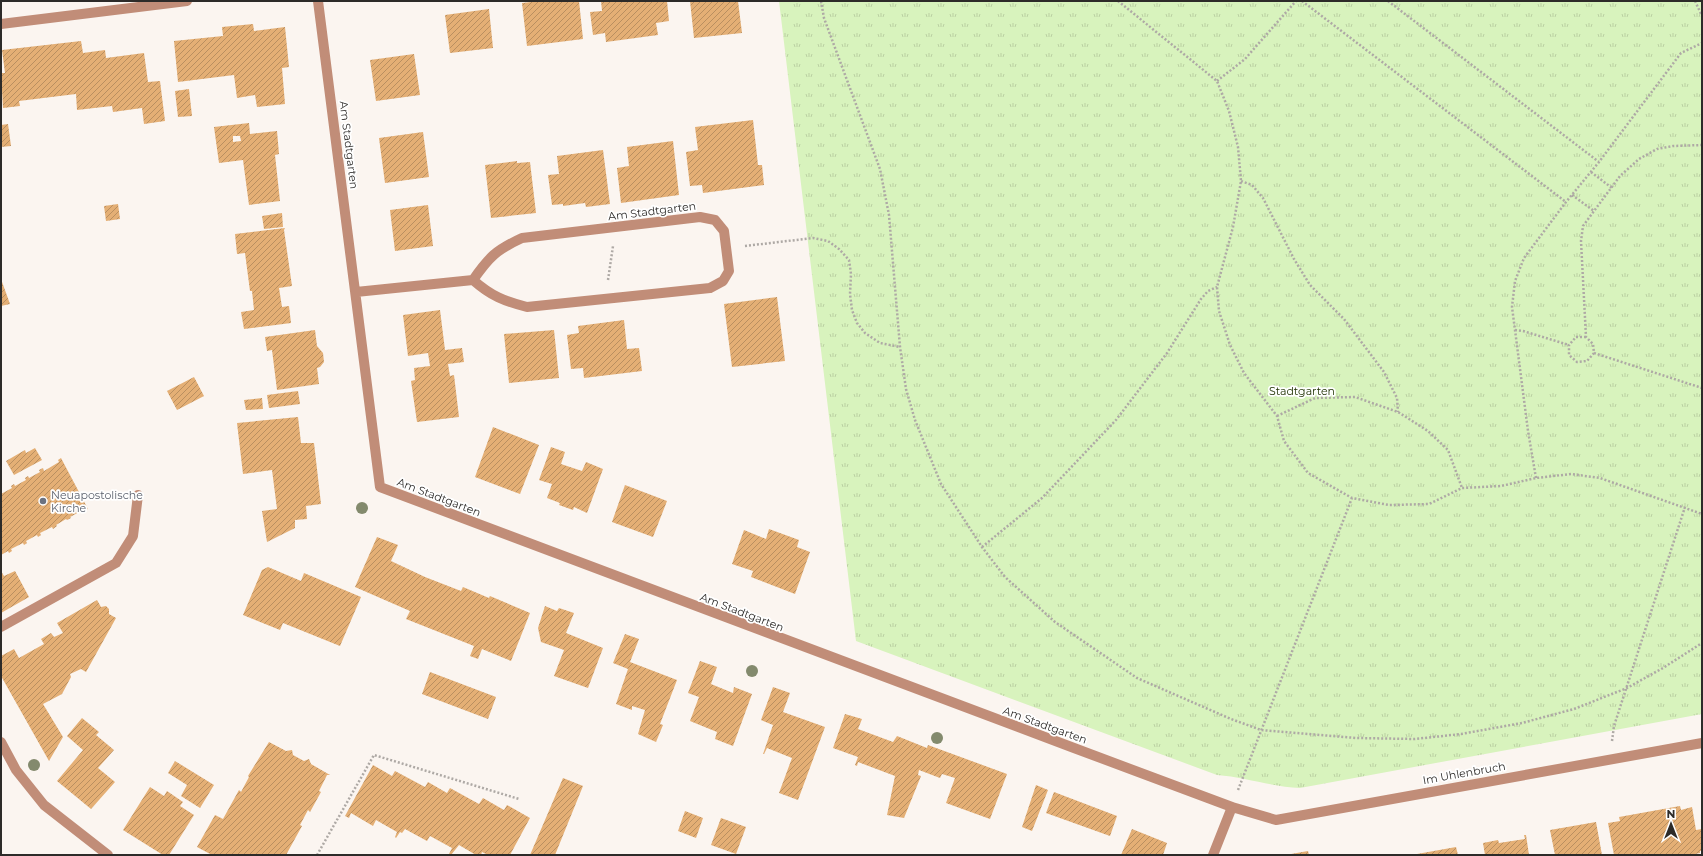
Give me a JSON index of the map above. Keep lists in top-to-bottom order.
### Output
{
  "streets": {
    "street": ["Am Stadtgarten", "Im Uhlenbruch"]
  },
  "crossings": [
    ["Am Stadtgarten", "Im Uhlenbruch"]
  ],
  "parks": ["Stadtgarten"],
  "places": ["Neuapostolische Kirche"],
  "north": "top"
}
